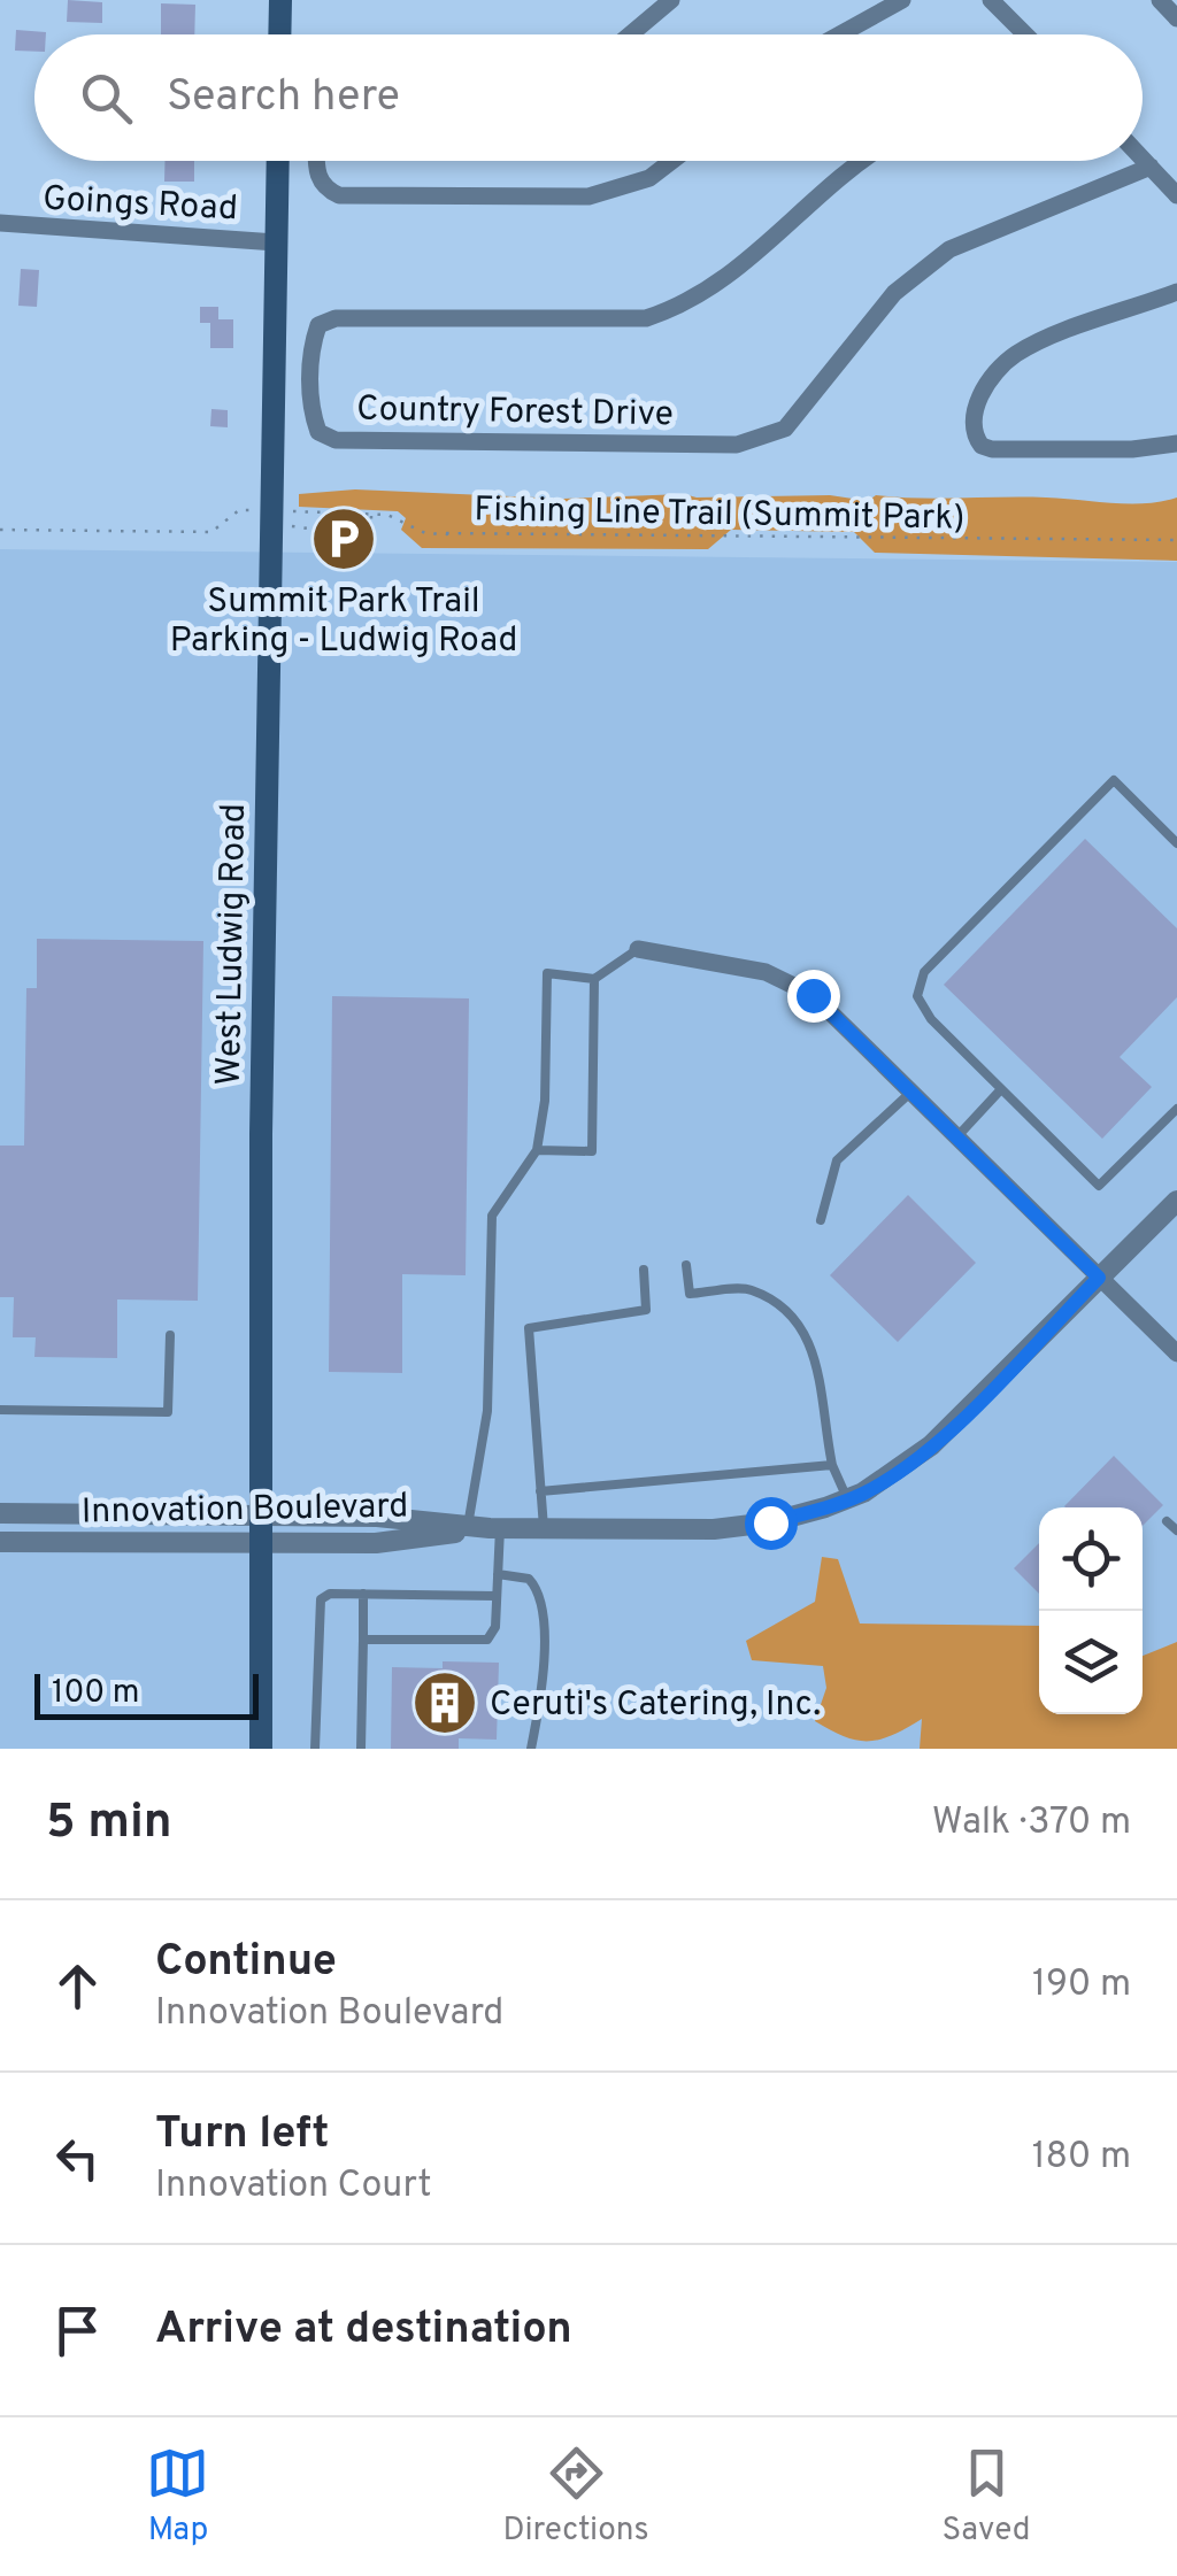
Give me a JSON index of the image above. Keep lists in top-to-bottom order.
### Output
{
  "streets": {
    "main road": ["West Ludwig Road"],
    "street": ["Goings Road", "Country Forest Drive", "Innovation Boulevard"],
    "path": ["Fishing Line Trail (Summit Park)"]
  },
  "crossings": [
    ["Goings Road", "West Ludwig Road"],
    ["West Ludwig Road", "Innovation Boulevard"]
  ],
  "places": {
    "parking": ["Summit Park Trail Parking - Ludwig Road"],
    "building": ["Ceruti's Catering, Inc."]
  },
  "scale_bar": "100 m",
  "page": {
    "search": "Search here",
    "scale": "100 m",
    "heading": ["5 min", "Walk · 370 m"],
    "list": [
      ["Continue", "Innovation Boulevard", "190 m"],
      ["Turn left", "Innovation Court", "180 m"],
      "Arrive at destination"
    ],
    "nav": ["Map", "Directions", "Saved"]
  }
}
